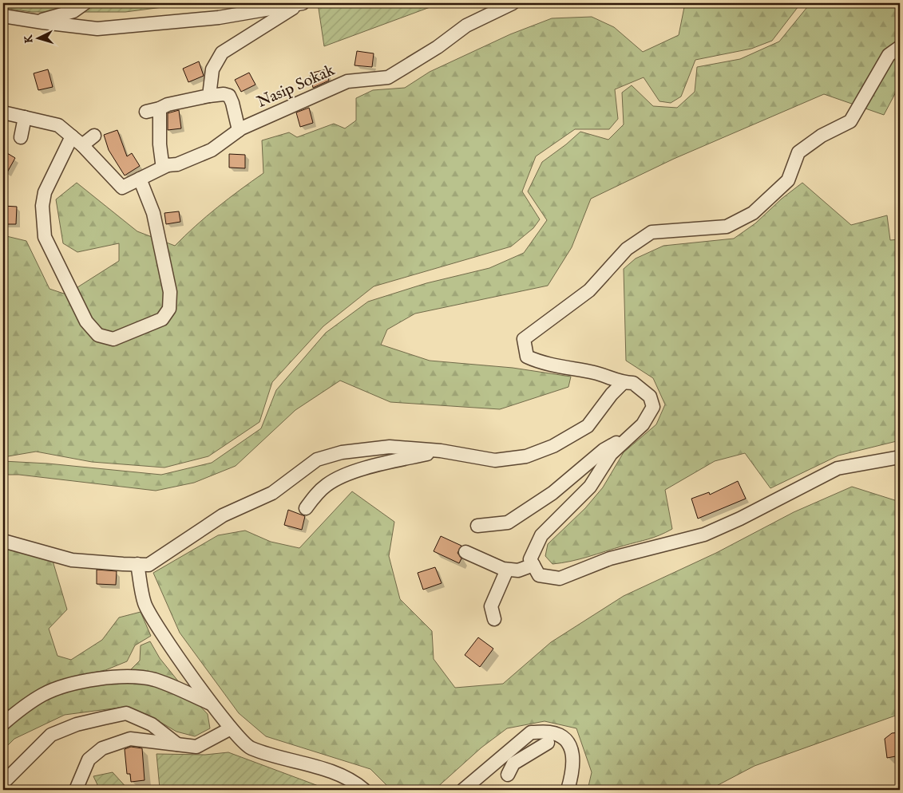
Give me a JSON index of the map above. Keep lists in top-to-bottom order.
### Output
{
  "streets": {
    "street": ["Nasip Sokak"]
  },
  "north": "left"
}
